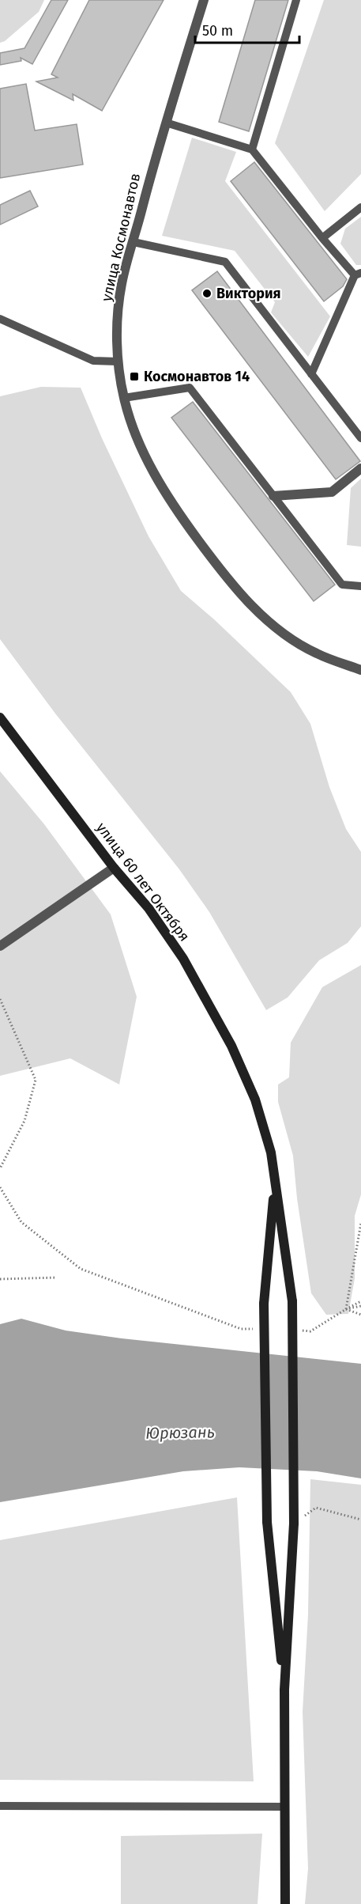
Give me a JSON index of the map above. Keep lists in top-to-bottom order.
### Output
{
  "streets": {
    "main road": ["улица 60 лет Октября"],
    "street": ["улица Космонавтов"]
  },
  "water": ["Юрюзань"],
  "places": {
    "other": ["Виктория"],
    "transit": ["Космонавтов 14"]
  },
  "scale_bar": "50 m"
}
